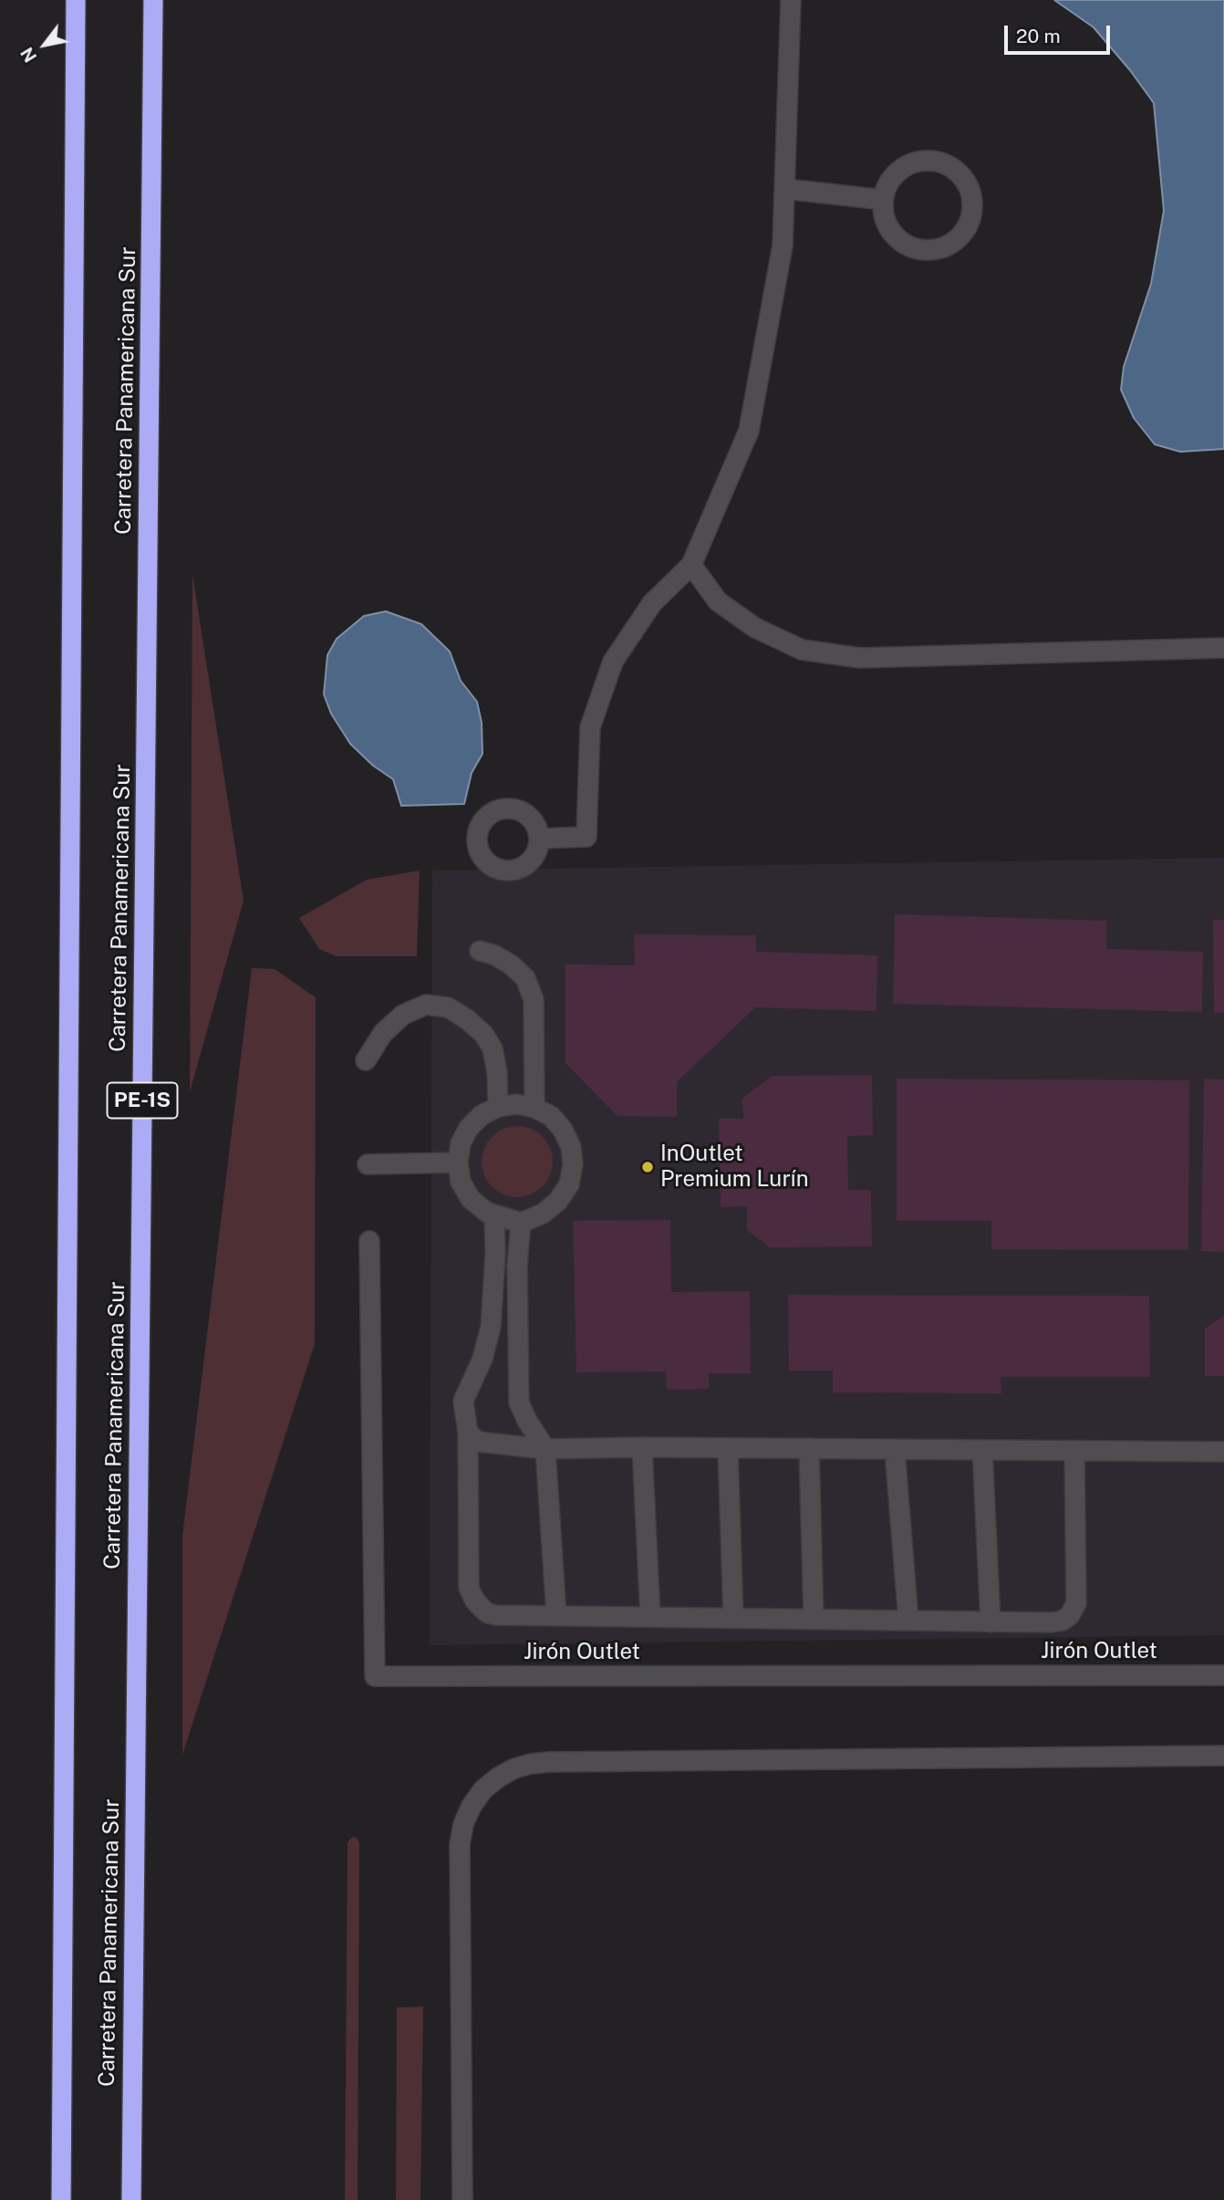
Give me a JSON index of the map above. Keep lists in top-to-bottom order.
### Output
{
  "streets": {
    "highway": ["Carretera Panamericana Sur", "PE-1S"],
    "street": ["Jirón Outlet"]
  },
  "places": ["InOutlet Premium Lurín"],
  "scale_bar": "20 m",
  "north": "bottom left"
}
